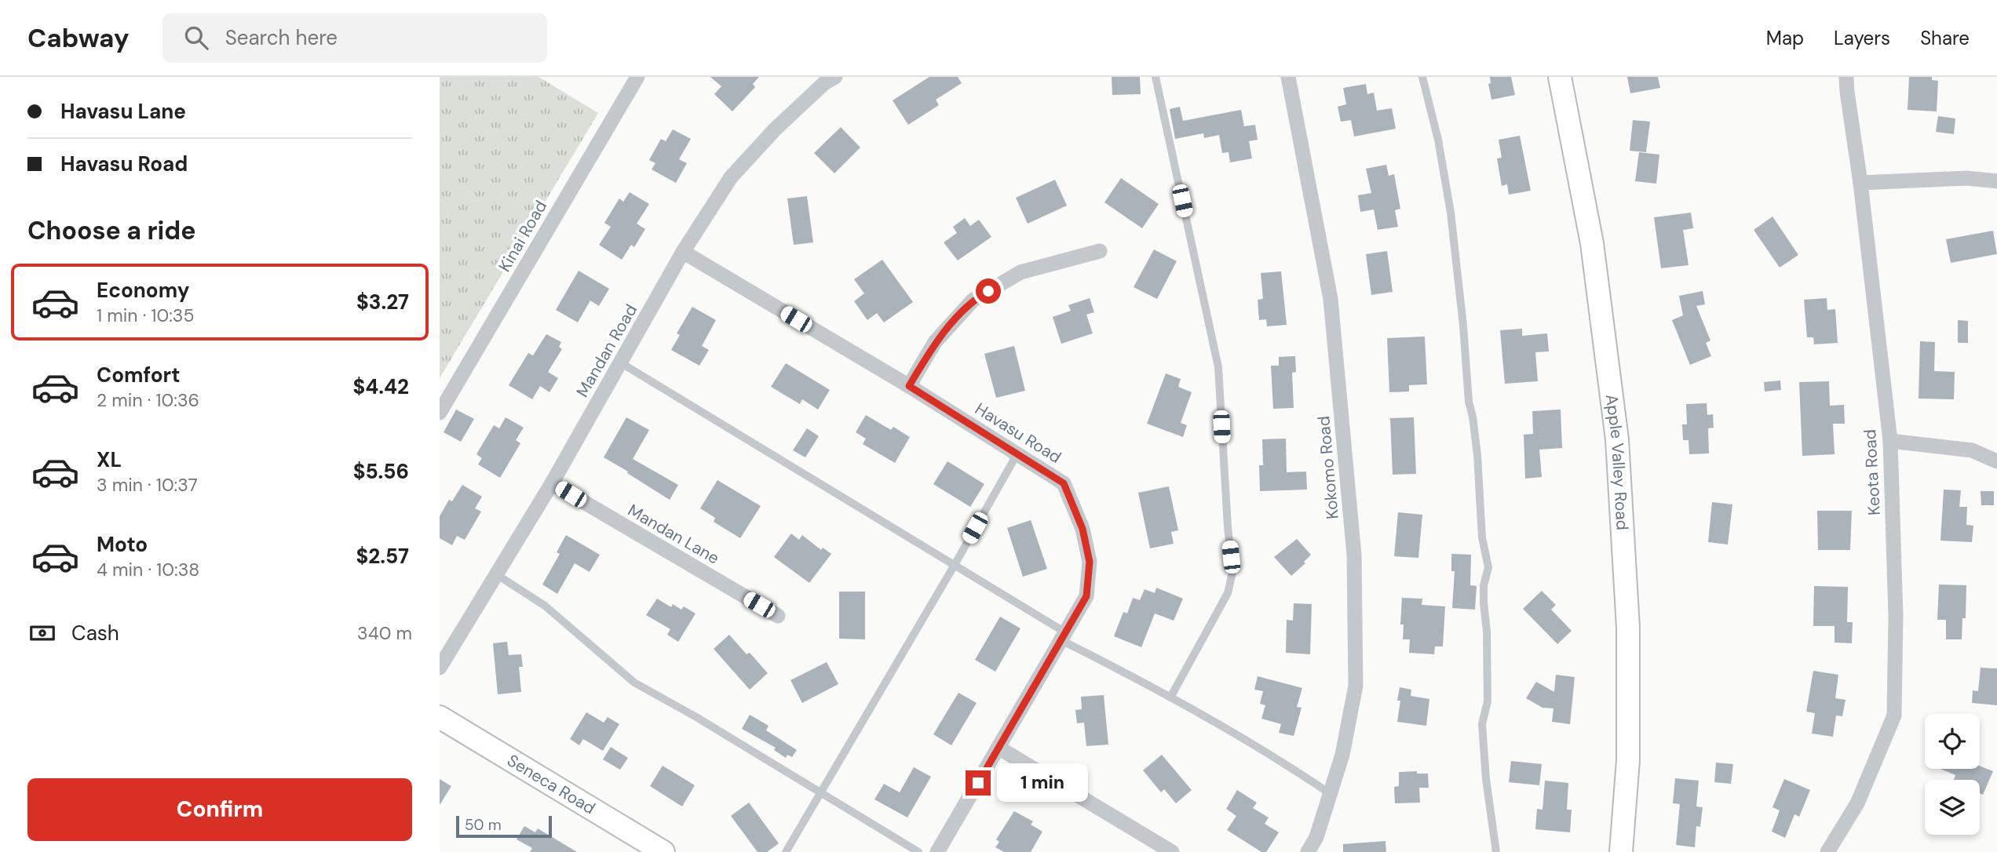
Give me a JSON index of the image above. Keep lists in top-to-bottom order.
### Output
{
  "streets": {
    "main road": ["Apple Valley Road", "Seneca Road"],
    "street": [
      "Kinai Road",
      "Mandan Road",
      "Havasu Road",
      "Kokomo Road",
      "Keota Road",
      "Mandan Lane"
    ]
  },
  "crossings": [
    ["Mandan Road", "Havasu Road"],
    ["Mandan Road", "Mandan Lane"]
  ],
  "scale_bar": "50 m",
  "page": {
    "header": "Cabway",
    "search": "Search here",
    "nav": ["Map", "Layers", "Share"],
    "banner": ["Havasu Lane", "Havasu Road"],
    "heading": "Choose a ride",
    "list": [
      {
        "name": "Economy",
        "note": "1 min · 10:35",
        "value": "$3.27"
      },
      {
        "name": "Comfort",
        "note": "2 min · 10:36",
        "value": "$4.42"
      },
      {
        "name": "XL",
        "note": "3 min · 10:37",
        "value": "$5.56"
      },
      {
        "name": "Moto",
        "note": "4 min · 10:38",
        "value": "$2.57"
      }
    ],
    "pay": ["Cash", "340 m"],
    "bubble": "1 min",
    "buttons": "Confirm",
    "scale": "50 m"
  }
}
